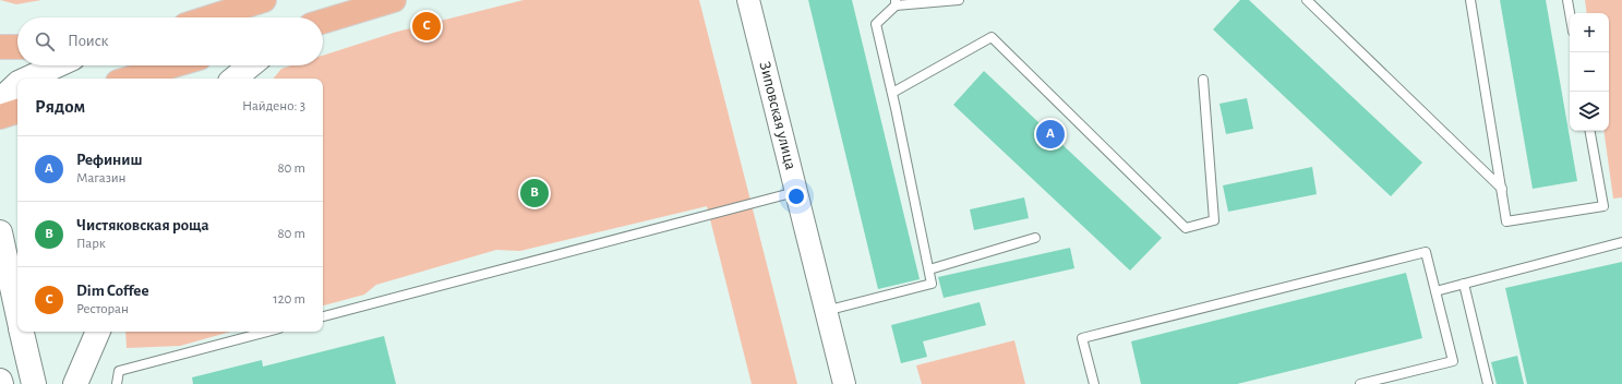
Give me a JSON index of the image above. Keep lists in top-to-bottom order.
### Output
{
  "streets": {
    "street": ["Зиповская улица"]
  },
  "page": {
    "pins": ["C", "A", "B"],
    "map_buttons": ["+", "−"],
    "search": "Поиск",
    "heading": ["Рядом", "Найдено: 3"],
    "list": [
      {
        "mark": "A",
        "name": "Рефиниш",
        "note": "Магазин",
        "value": "80 m"
      },
      {
        "mark": "B",
        "name": "Чистяковская роща",
        "note": "Парк",
        "value": "80 m"
      },
      {
        "mark": "C",
        "name": "Dim Coffee",
        "note": "Ресторан",
        "value": "120 m"
      }
    ]
  }
}
